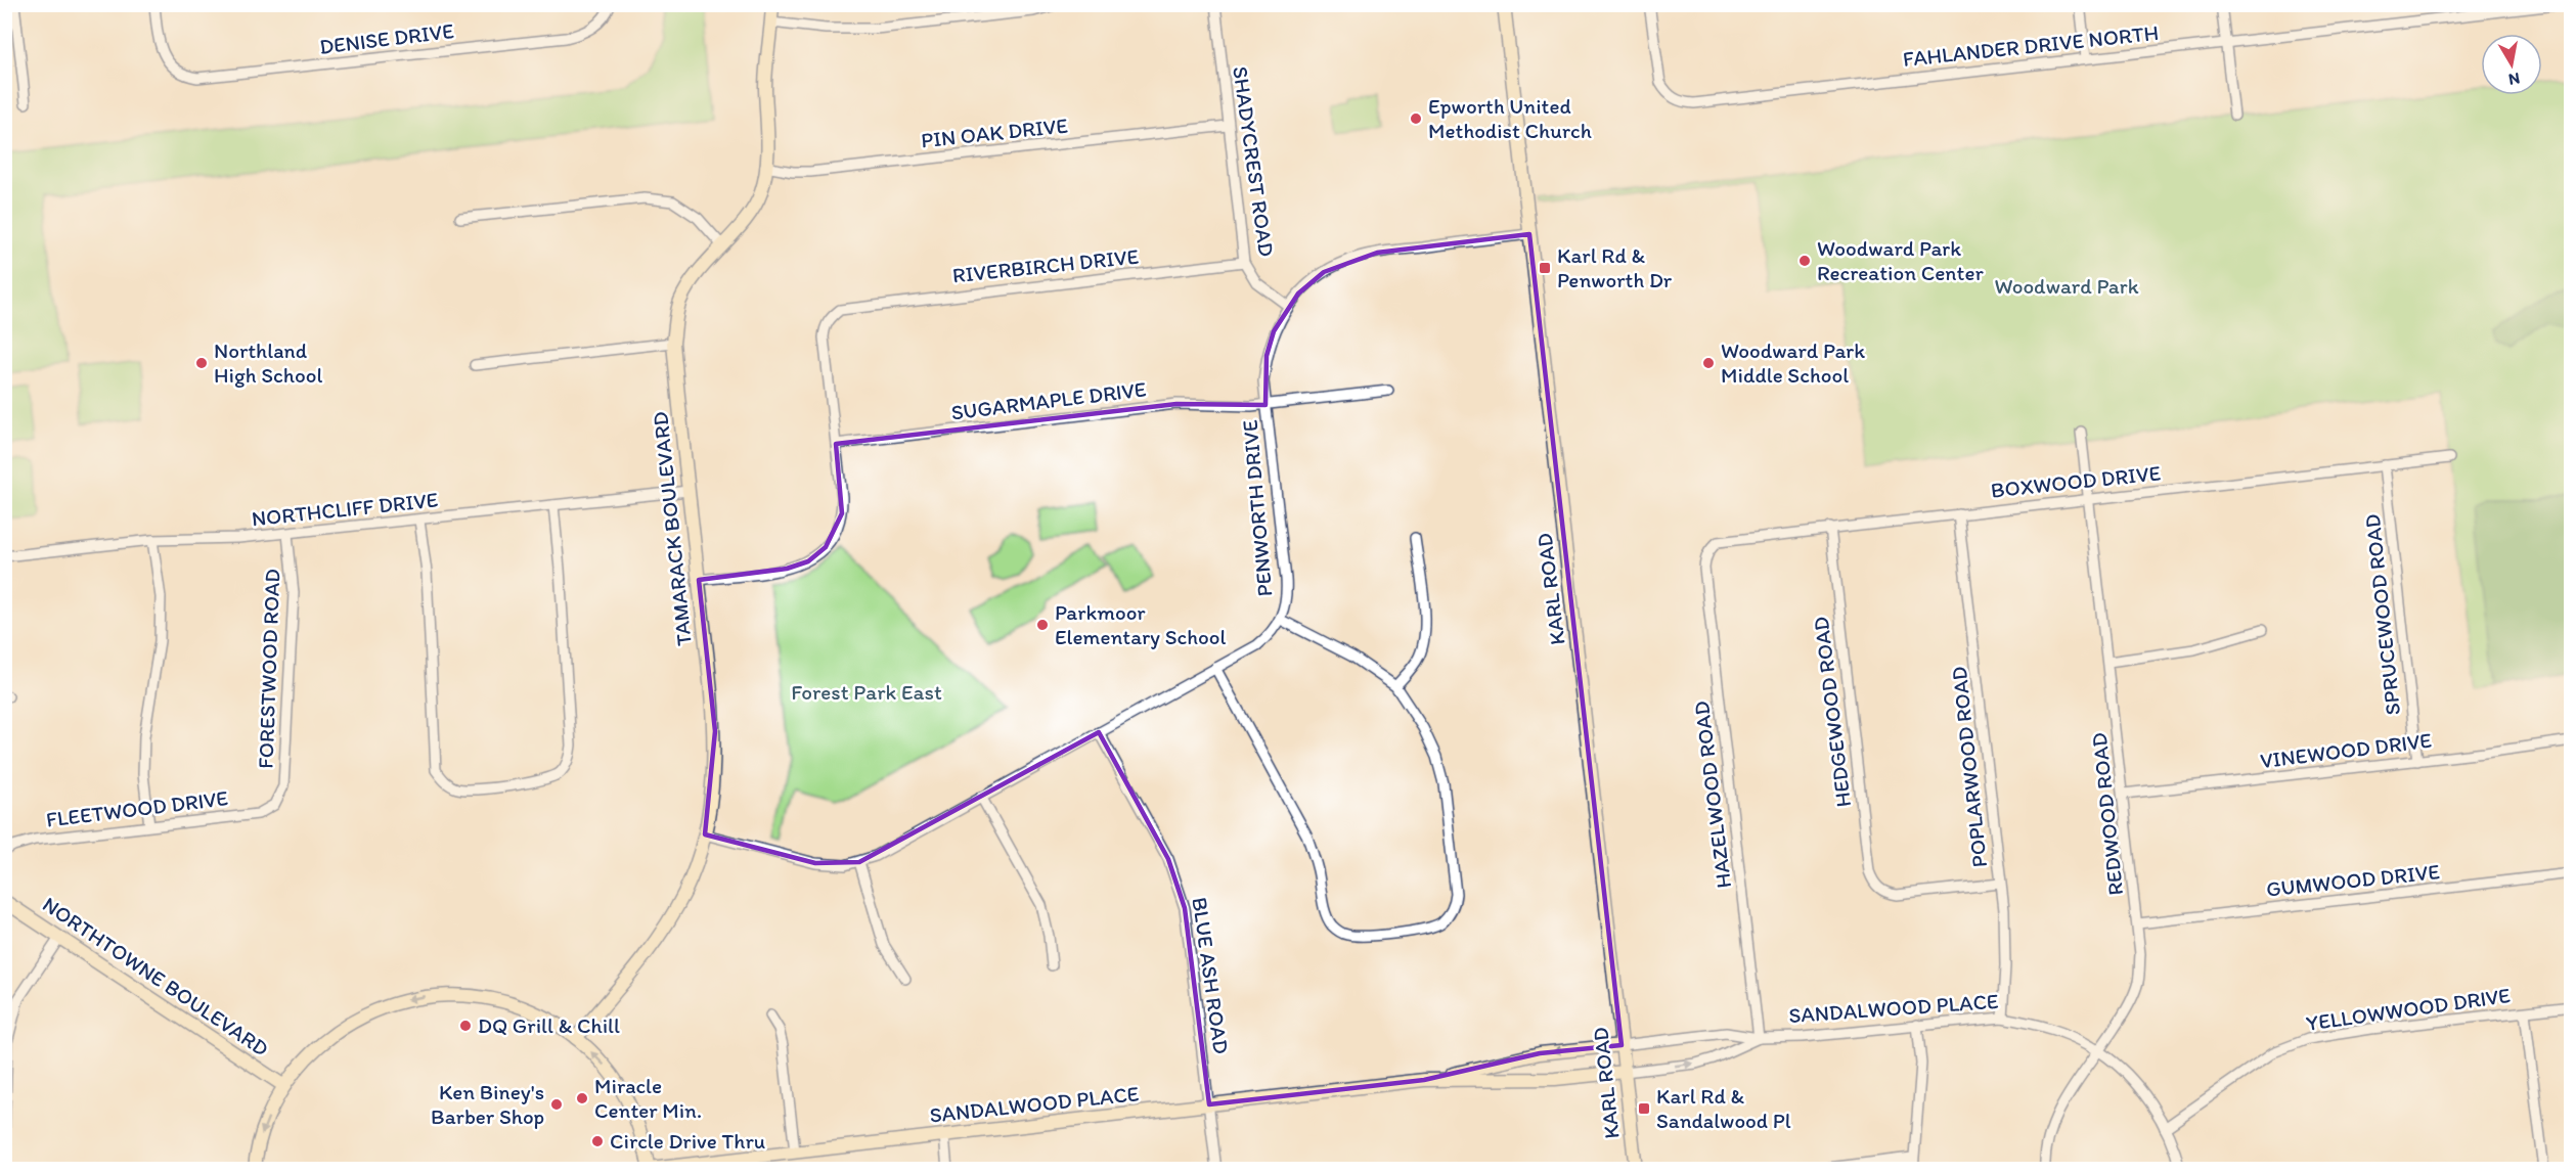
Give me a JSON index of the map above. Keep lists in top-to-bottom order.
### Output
{
  "streets": {
    "street": [
      "DENISE DRIVE",
      "FAHLANDER DRIVE NORTH",
      "PIN OAK DRIVE",
      "SHADYCREST ROAD",
      "RIVERBIRCH DRIVE",
      "SUGARMAPLE DRIVE",
      "BOXWOOD DRIVE",
      "PENWORTH DRIVE",
      "NORTHCLIFF DRIVE",
      "TAMARACK BOULEVARD",
      "KARL ROAD",
      "SPRUCEWOOD ROAD",
      "FORESTWOOD ROAD",
      "HEDGEWOOD ROAD",
      "VINEWOOD DRIVE",
      "POPLARWOOD ROAD",
      "HAZELWOOD ROAD",
      "FLEETWOOD DRIVE",
      "REDWOOD ROAD",
      "GUMWOOD DRIVE",
      "BLUE ASH ROAD",
      "NORTHTOWNE BOULEVARD",
      "SANDALWOOD PLACE",
      "YELLOWWOOD DRIVE"
    ]
  },
  "crossings": [
    ["PIN OAK DRIVE", "SHADYCREST ROAD"],
    ["PIN OAK DRIVE", "TAMARACK BOULEVARD"],
    ["SHADYCREST ROAD", "RIVERBIRCH DRIVE"],
    ["SHADYCREST ROAD", "PENWORTH DRIVE"],
    ["RIVERBIRCH DRIVE", "SUGARMAPLE DRIVE"],
    ["SUGARMAPLE DRIVE", "PENWORTH DRIVE"],
    ["BOXWOOD DRIVE", "SPRUCEWOOD ROAD"],
    ["BOXWOOD DRIVE", "HEDGEWOOD ROAD"],
    ["BOXWOOD DRIVE", "POPLARWOOD ROAD"],
    ["BOXWOOD DRIVE", "HAZELWOOD ROAD"],
    ["BOXWOOD DRIVE", "REDWOOD ROAD"],
    ["PENWORTH DRIVE", "TAMARACK BOULEVARD"],
    ["PENWORTH DRIVE", "KARL ROAD"],
    ["PENWORTH DRIVE", "BLUE ASH ROAD"],
    ["NORTHCLIFF DRIVE", "TAMARACK BOULEVARD"],
    ["NORTHCLIFF DRIVE", "FORESTWOOD ROAD"],
    ["KARL ROAD", "SANDALWOOD PLACE"],
    ["SPRUCEWOOD ROAD", "VINEWOOD DRIVE"],
    ["FORESTWOOD ROAD", "FLEETWOOD DRIVE"],
    ["HEDGEWOOD ROAD", "POPLARWOOD ROAD"],
    ["VINEWOOD DRIVE", "REDWOOD ROAD"],
    ["POPLARWOOD ROAD", "SANDALWOOD PLACE"],
    ["HAZELWOOD ROAD", "SANDALWOOD PLACE"],
    ["REDWOOD ROAD", "GUMWOOD DRIVE"],
    ["REDWOOD ROAD", "SANDALWOOD PLACE"],
    ["BLUE ASH ROAD", "SANDALWOOD PLACE"],
    ["SANDALWOOD PLACE", "YELLOWWOOD DRIVE"]
  ],
  "parks": ["Woodward Park", "Forest Park East"],
  "places": {
    "other": [
      "Epworth United Methodist Church",
      "Woodward Park Recreation Center",
      "Northland High School",
      "Woodward Park Middle School",
      "Parkmoor Elementary School",
      "DQ Grill & Chill",
      "Miracle Center Min.",
      "Ken Biney's Barber Shop",
      "Circle Drive Thru"
    ],
    "transit": ["Karl Rd & Penworth Dr", "Karl Rd & Sandalwood Pl"]
  },
  "north": "bottom"
}
